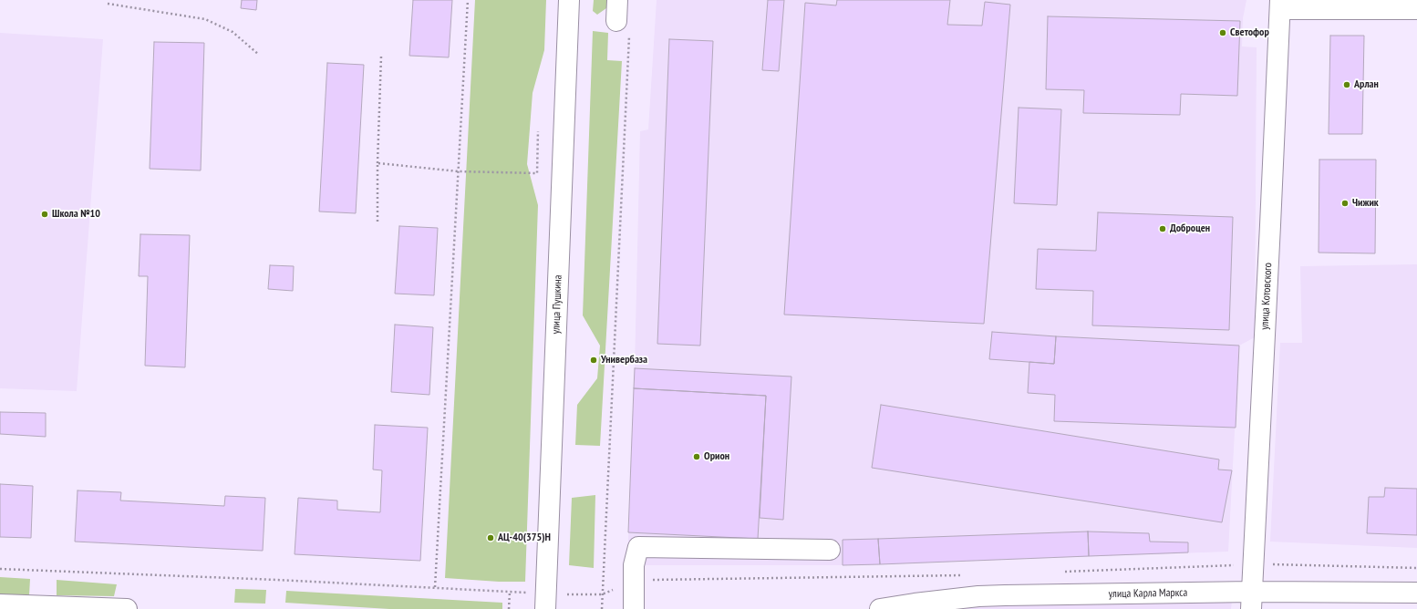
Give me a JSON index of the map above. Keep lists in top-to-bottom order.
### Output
{
  "streets": {
    "street": ["улица Котовского", "улица Пушкина", "улица Карла Маркса"]
  },
  "crossings": [
    ["улица Котовского", "улица Карла Маркса"]
  ],
  "places": [
    "Светофор",
    "Арлан",
    "Чижик",
    "Школа №10",
    "Доброцен",
    "Универбаза",
    "Орион",
    "АЦ-40(375)Н"
  ]
}
